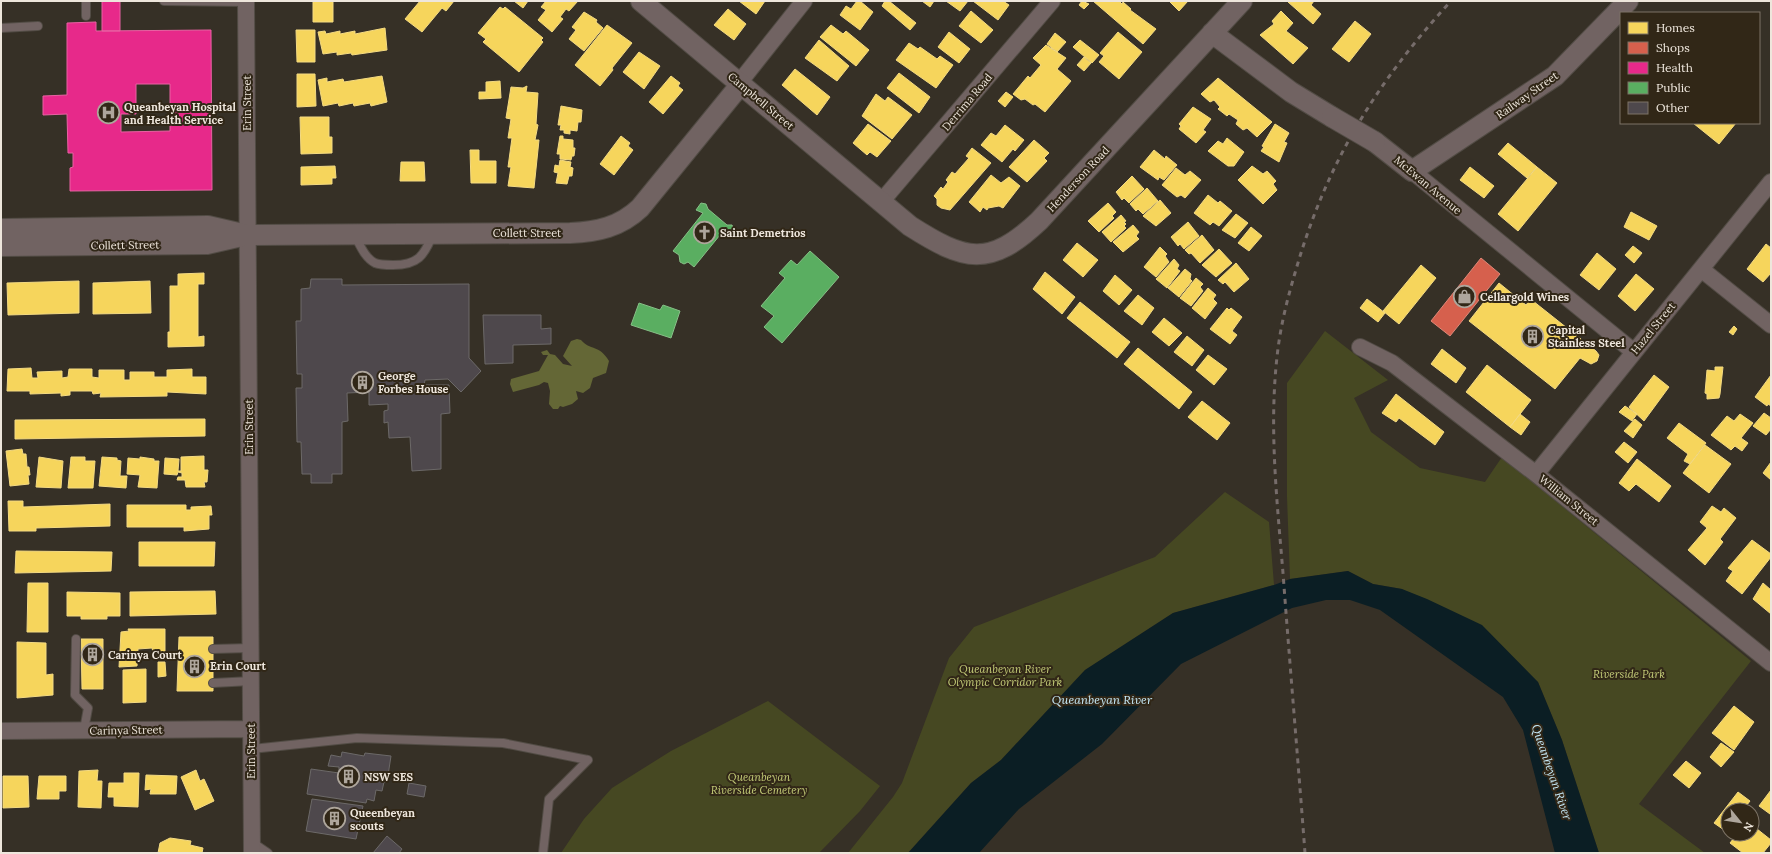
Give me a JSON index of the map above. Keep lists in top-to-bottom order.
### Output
{
  "streets": {
    "street": [
      "Railway Street",
      "Campbell Street",
      "Derrima Road",
      "Erin Street",
      "Henderson Road",
      "McEwan Avenue",
      "Collett Street",
      "Hazel Street",
      "William Street",
      "Carinya Street"
    ]
  },
  "crossings": [
    ["Railway Street", "McEwan Avenue"],
    ["Campbell Street", "Derrima Road"],
    ["Campbell Street", "Henderson Road"],
    ["Campbell Street", "Collett Street"],
    ["Derrima Road", "Henderson Road"],
    ["Erin Street", "Collett Street"],
    ["Erin Street", "Carinya Street"],
    ["Henderson Road", "McEwan Avenue"],
    ["McEwan Avenue", "Hazel Street"],
    ["Hazel Street", "William Street"]
  ],
  "water": ["Queanbeyan River"],
  "parks": ["Queanbeyan River Olympic Corridor Park", "Riverside Park", "Queanbeyan Riverside Cemetery"],
  "places": {
    "hospital": ["Queanbeyan Hospital and Health Service"],
    "church": ["Saint Demetrios"],
    "shop": ["Cellargold Wines"],
    "building": [
      "Capital Stainless Steel",
      "George Forbes House",
      "Carinya Court",
      "Erin Court",
      "NSW SES",
      "Queenbeyan scouts"
    ]
  },
  "legend": [
    "Homes",
    "Shops",
    "Health",
    "Public",
    "Other"
  ],
  "north": "bottom right"
}
